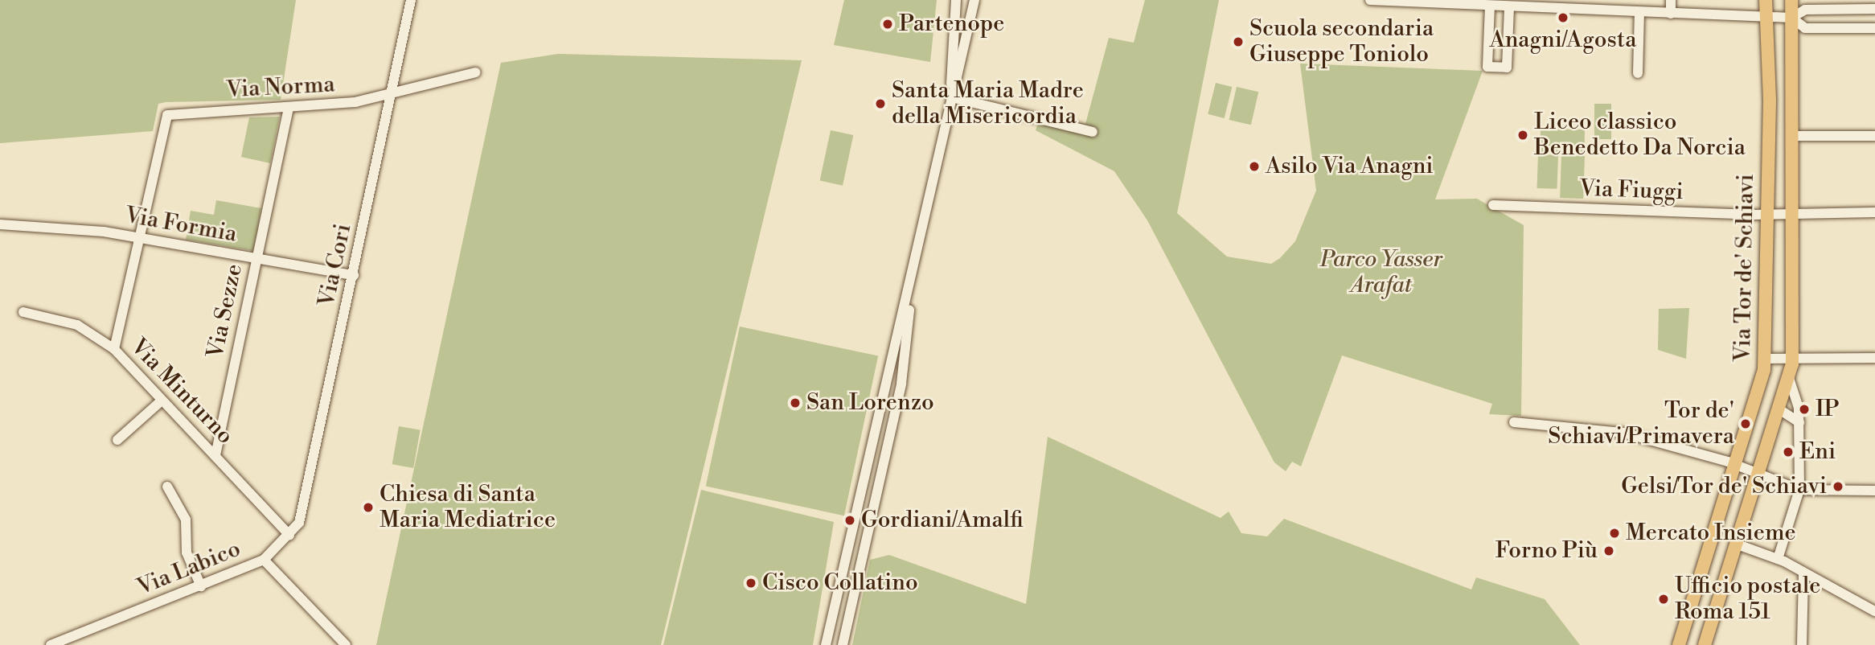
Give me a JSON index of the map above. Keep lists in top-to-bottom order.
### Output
{
  "streets": {
    "main road": ["Via Tor de' Schiavi"],
    "street": [
      "Via Norma",
      "Via Fiuggi",
      "Via Formia",
      "Via Cori",
      "Via Sezze",
      "Via Minturno",
      "Via Labico"
    ]
  },
  "crossings": [
    ["Via Norma", "Via Formia"],
    ["Via Norma", "Via Cori"],
    ["Via Norma", "Via Sezze"],
    ["Via Fiuggi", "Via Tor de' Schiavi"],
    ["Via Formia", "Via Cori"],
    ["Via Formia", "Via Sezze"],
    ["Via Cori", "Via Minturno"],
    ["Via Cori", "Via Labico"],
    ["Via Sezze", "Via Minturno"]
  ],
  "parks": ["Parco Yasser Arafat"],
  "places": [
    "Anagni/Agosta",
    "Partenope",
    "Scuola secondaria Giuseppe Toniolo",
    "Santa Maria Madre della Misericordia",
    "Liceo classico Benedetto Da Norcia",
    "Asilo Via Anagni",
    "San Lorenzo",
    "IP",
    "Tor de' Schiavi/Primavera",
    "Eni",
    "Gelsi/Tor de' Schiavi",
    "Chiesa di Santa Maria Mediatrice",
    "Gordiani/Amalfi",
    "Mercato Insieme",
    "Forno Più",
    "Cisco Collatino",
    "Ufficio postale Roma 151"
  ]
}
